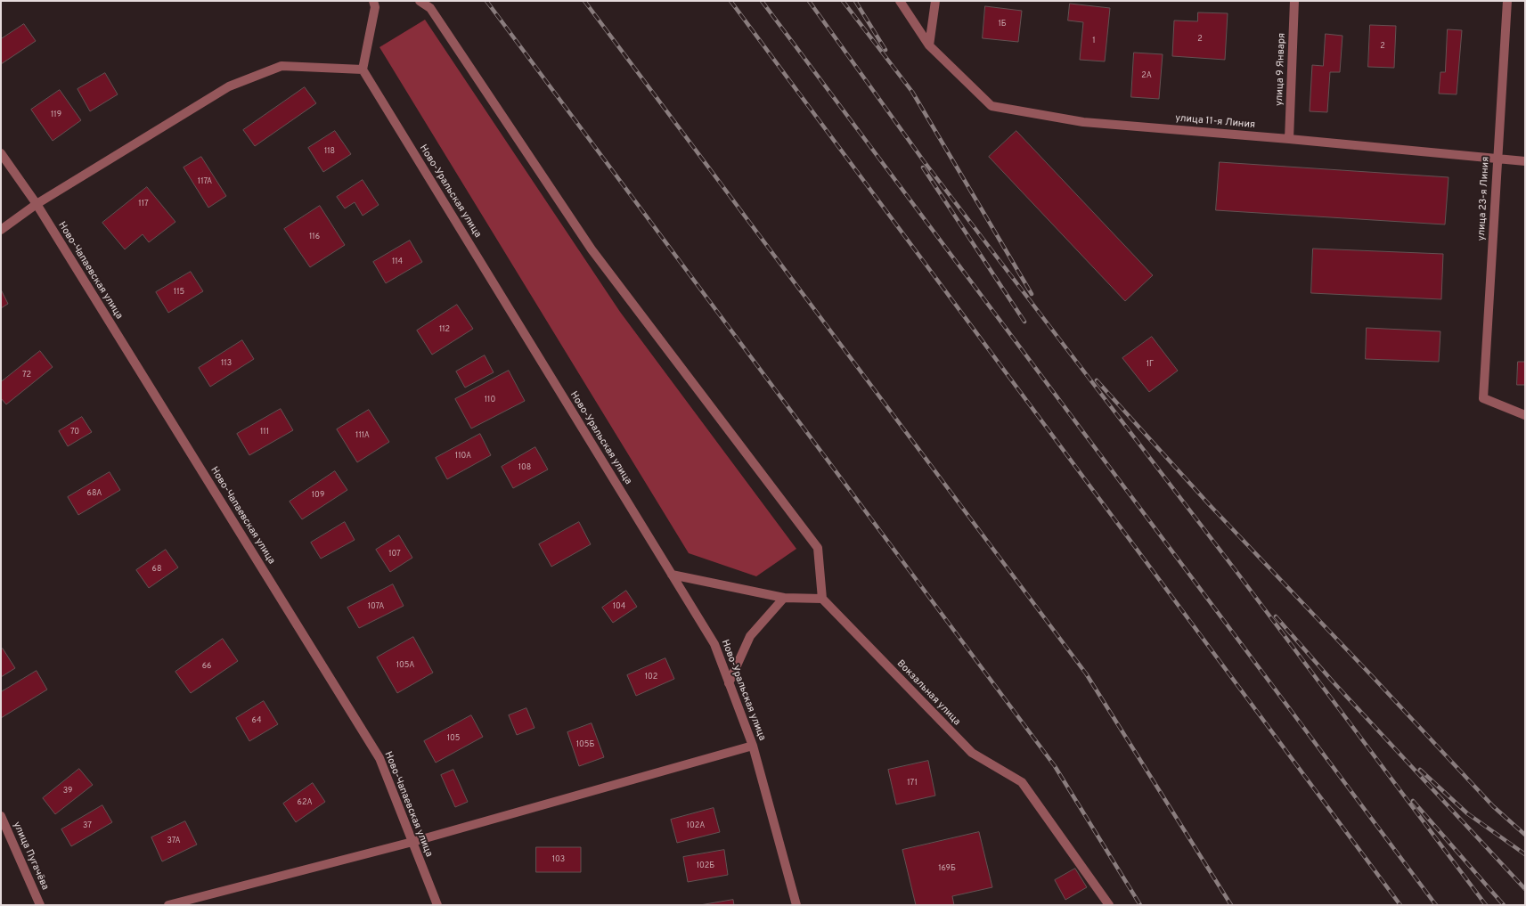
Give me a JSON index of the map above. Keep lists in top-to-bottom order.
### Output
{
  "streets": {
    "street": [
      "улица 9 Января",
      "улица 11-я Линия",
      "Ново-Уральская улица",
      "улица 23-я Линия",
      "Ново-Чапаевская улица",
      "Вокзальная улица",
      "улица Пугачёва"
    ]
  },
  "crossings": [
    ["улица 9 Января", "улица 11-я Линия"],
    ["улица 11-я Линия", "улица 23-я Линия"]
  ],
  "house_numbers": [
    "1Б",
    "2",
    "1",
    "2",
    "2А",
    "119",
    "118",
    "117А",
    "117",
    "116",
    "114",
    "115",
    "112",
    "113",
    "1Г",
    "72",
    "110",
    "70",
    "111",
    "111А",
    "110А",
    "108",
    "68А",
    "109",
    "107",
    "68",
    "107А",
    "104",
    "105А",
    "66",
    "102",
    "64",
    "105",
    "105Б",
    "171",
    "39",
    "62А",
    "37",
    "102А",
    "37А",
    "103",
    "102Б",
    "169Б"
  ]
}
